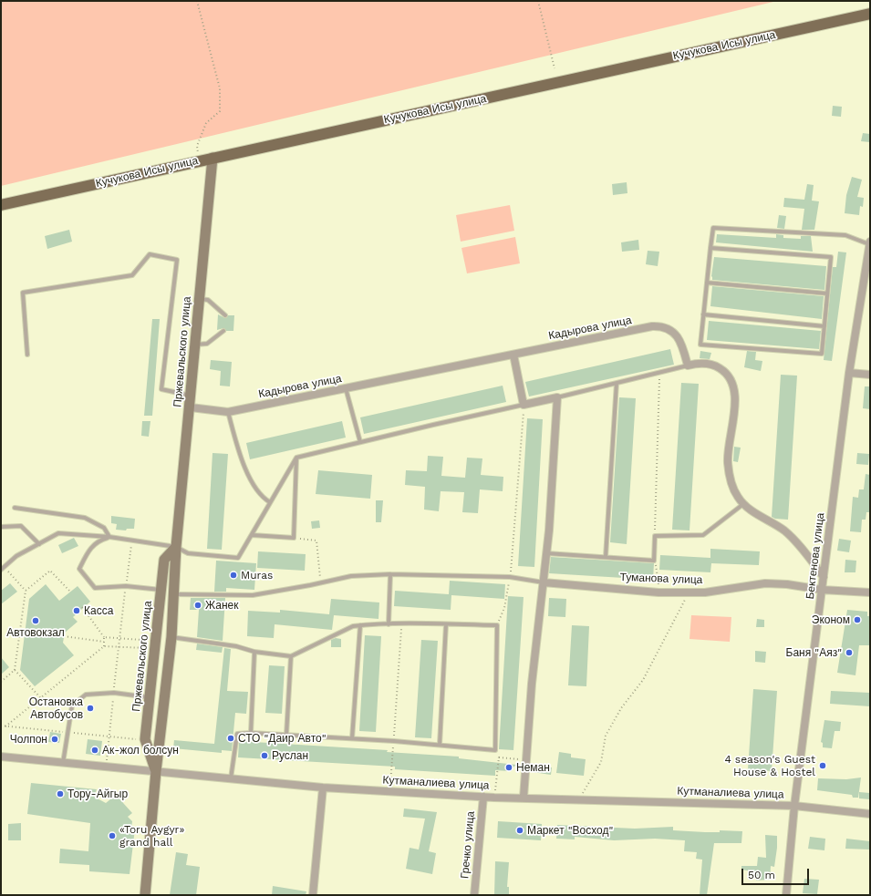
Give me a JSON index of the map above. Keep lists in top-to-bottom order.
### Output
{
  "streets": {
    "main road": ["Кучукова Исы улица", "Пржевальского улица"],
    "street": [
      "Кадырова улица",
      "Бектенова улица",
      "Туманова улица",
      "Кутманалиева улица",
      "Гречко улица"
    ]
  },
  "crossings": [
    ["Кучукова Исы улица", "Пржевальского улица"],
    ["Кадырова улица", "Пржевальского улица"],
    ["Пржевальского улица", "Кутманалиева улица"],
    ["Бектенова улица", "Туманова улица"],
    ["Бектенова улица", "Кутманалиева улица"],
    ["Кутманалиева улица", "Гречко улица"]
  ],
  "places": [
    "Muras",
    "Жанек",
    "Касса",
    "Эконом",
    "Автовокзал",
    "Баня \"Аяз\"",
    "Остановка Автобусов",
    "СТО \"Даир Авто\"",
    "Чолпон",
    "Ак-жол болсун",
    "Руслан",
    "4 season's Guest House & Hostel",
    "Неман",
    "Тору-Айгыр",
    "Маркет \"Восход\"",
    "«Toru Aygyr» grand hall"
  ],
  "scale_bar": "50 m"
}
